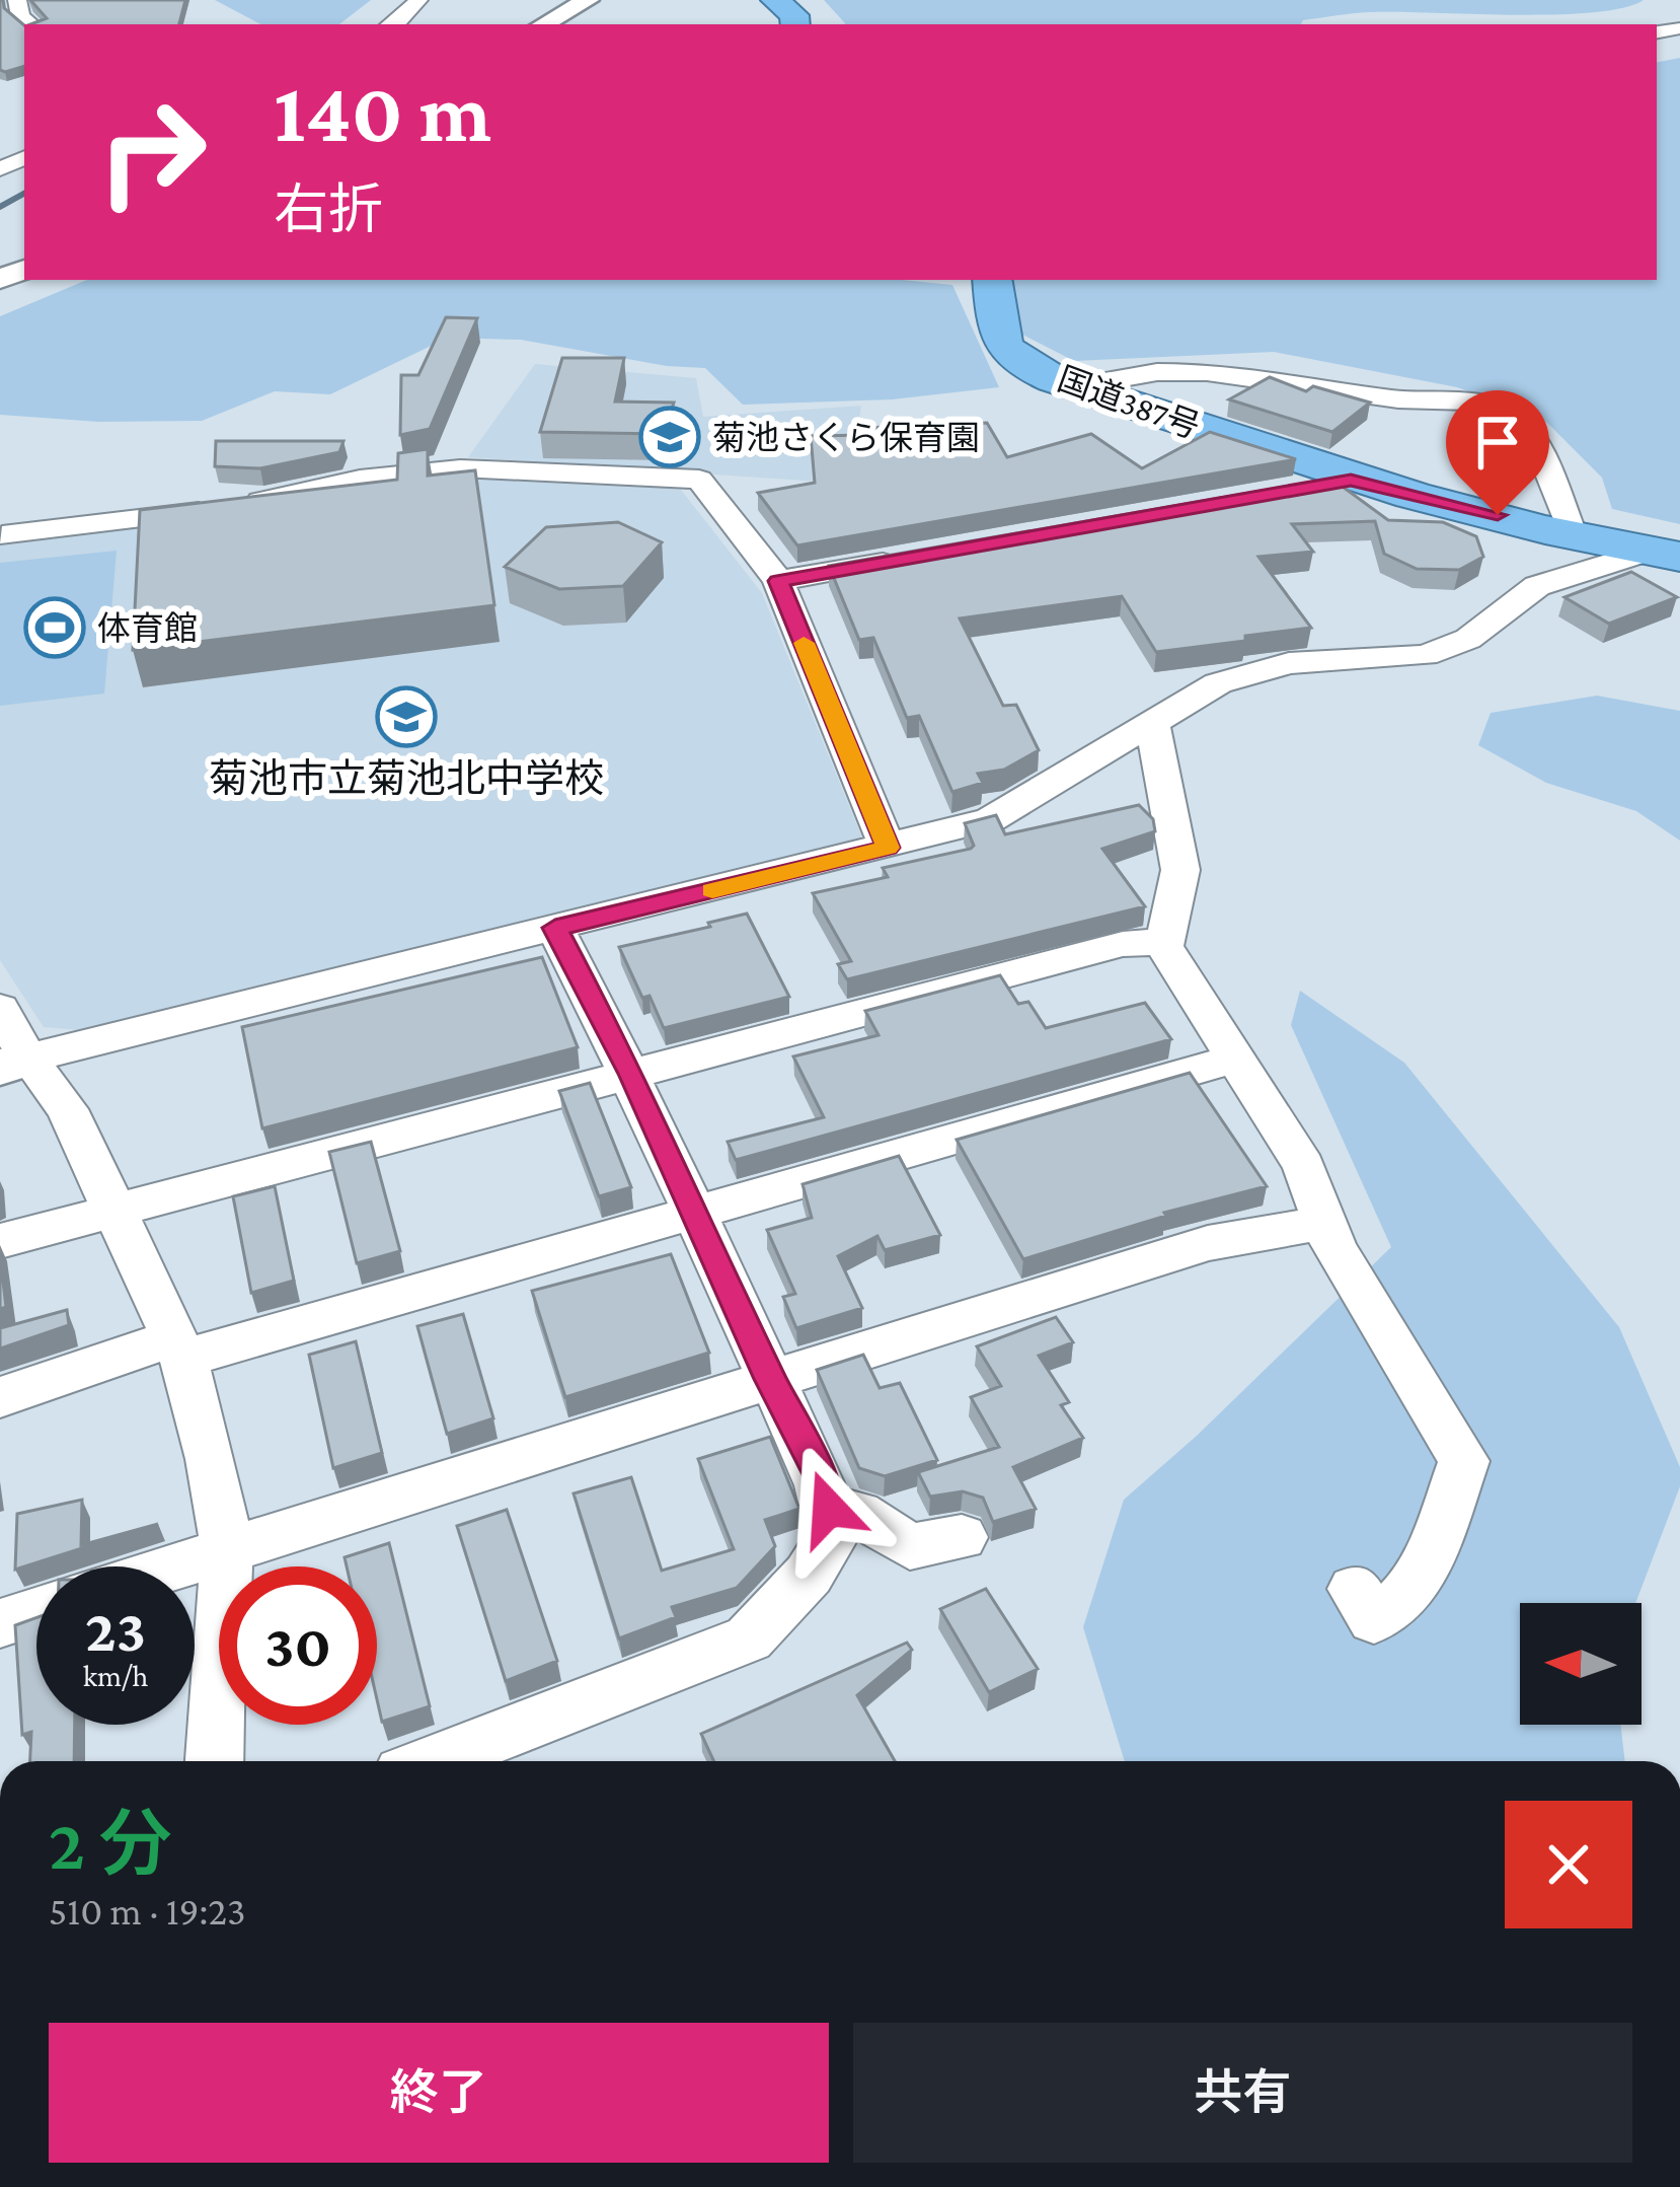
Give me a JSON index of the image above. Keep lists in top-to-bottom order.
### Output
{
  "streets": {
    "highway": ["国道387号"]
  },
  "places": {
    "school or university": ["菊池さくら保育園", "菊池市立菊池北中学校"],
    "sports": ["体育館"]
  },
  "north": "left",
  "page": {
    "turn": ["140 m", "右折"],
    "speed": "23 km/h",
    "limit": "30",
    "heading": ["2 分", "510 m · 19:23"],
    "buttons": ["終了", "共有"]
  }
}
